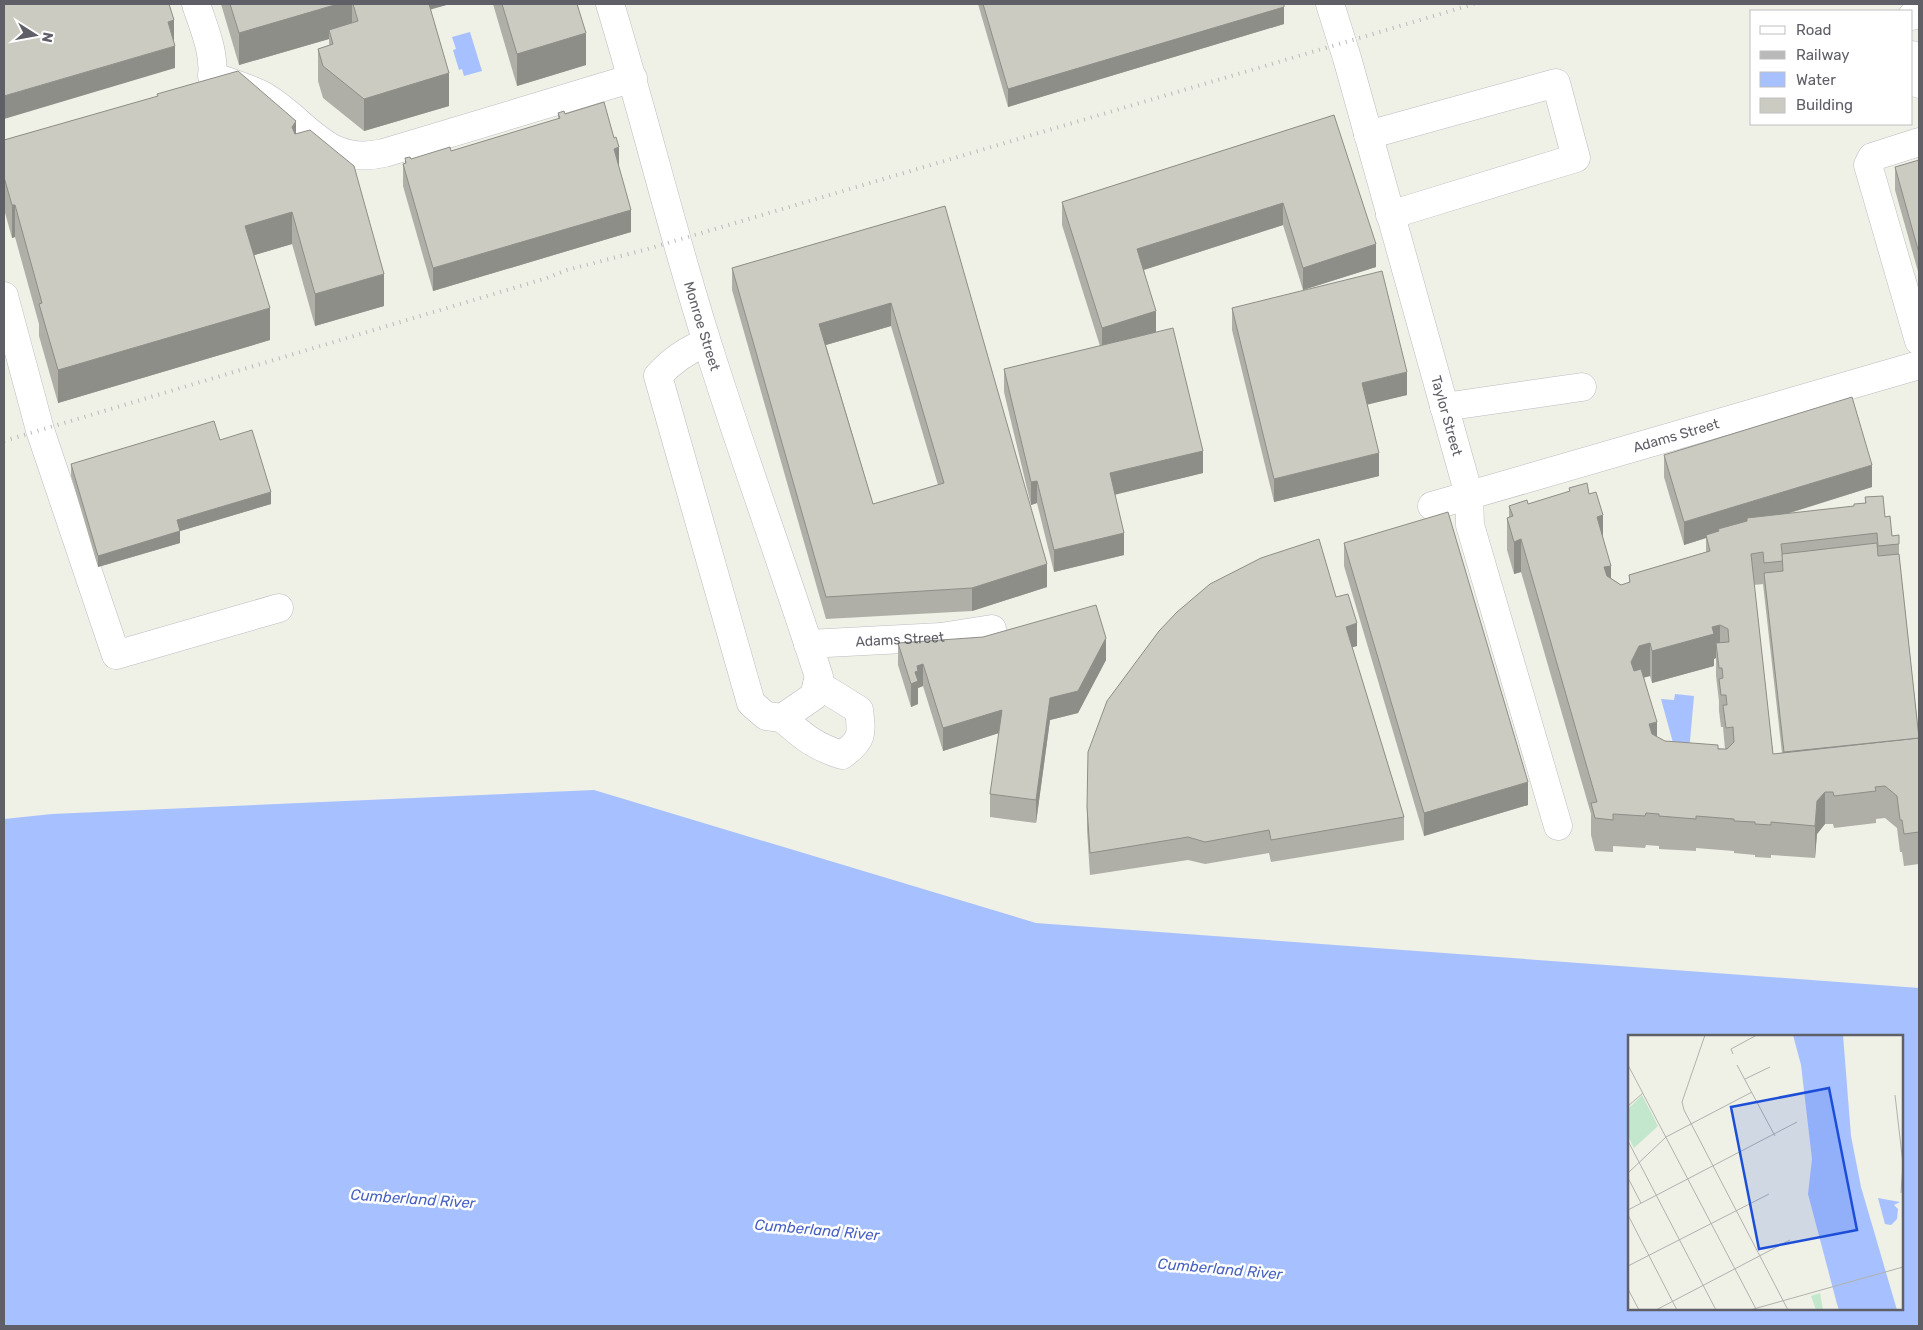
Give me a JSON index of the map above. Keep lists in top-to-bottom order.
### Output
{
  "streets": {
    "street": ["Monroe Street", "Taylor Street", "Adams Street"]
  },
  "crossings": [
    ["Monroe Street", "Adams Street"],
    ["Taylor Street", "Adams Street"]
  ],
  "water": ["Cumberland River"],
  "legend": [
    "Road",
    "Railway",
    "Water",
    "Building"
  ],
  "north": "right"
}
